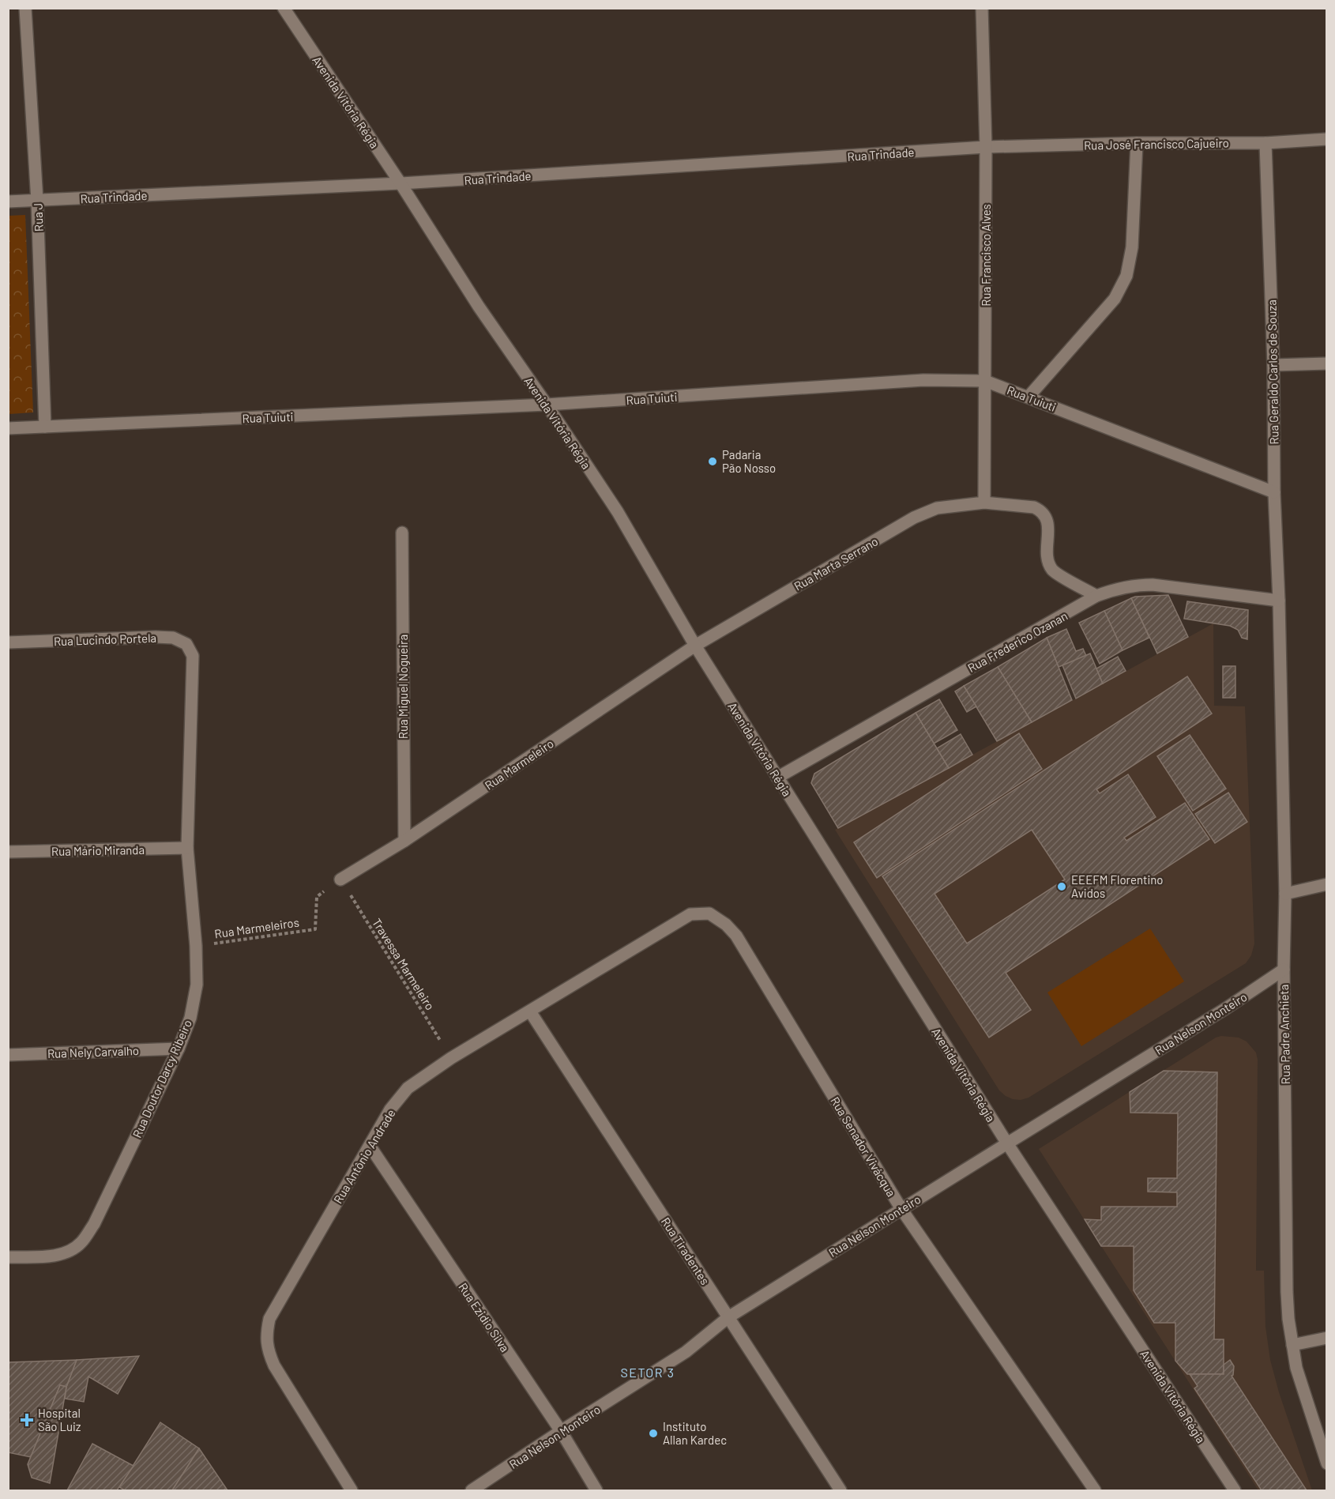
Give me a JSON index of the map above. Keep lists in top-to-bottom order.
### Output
{
  "streets": {
    "street": [
      "Avenida Vitória Régia",
      "Rua José Francisco Cajueiro",
      "Rua Trindade",
      "Rua J",
      "Rua Francisco Alves",
      "Rua Geraldo Carlos de Souza",
      "Rua Tuiuti",
      "Rua Marta Serrano",
      "Rua Lucindo Portela",
      "Rua Frederico Ozanan",
      "Rua Miguel Nogueira",
      "Rua Marmeleiro",
      "Rua Mário Miranda",
      "Rua Nelson Monteiro",
      "Rua Padre Anchieta",
      "Rua Nely Carvalho",
      "Rua Doutor Darcy Ribeiro",
      "Rua Senador Vivácqua",
      "Rua Antônio Andrade",
      "Rua Tiradentes",
      "Rua Ezidio Silva"
    ],
    "path": ["Rua Marmeleiros", "Travessa Marmeleiro"]
  },
  "crossings": [
    ["Avenida Vitória Régia", "Rua Trindade"],
    ["Avenida Vitória Régia", "Rua Tuiuti"],
    ["Avenida Vitória Régia", "Rua Marta Serrano"],
    ["Avenida Vitória Régia", "Rua Frederico Ozanan"],
    ["Avenida Vitória Régia", "Rua Marmeleiro"],
    ["Avenida Vitória Régia", "Rua Nelson Monteiro"],
    ["Rua José Francisco Cajueiro", "Rua Trindade"],
    ["Rua José Francisco Cajueiro", "Rua Francisco Alves"],
    ["Rua José Francisco Cajueiro", "Rua Geraldo Carlos de Souza"],
    ["Rua Trindade", "Rua J"],
    ["Rua Trindade", "Rua Francisco Alves"],
    ["Rua J", "Rua Tuiuti"],
    ["Rua Francisco Alves", "Rua Tuiuti"],
    ["Rua Francisco Alves", "Rua Marta Serrano"],
    ["Rua Geraldo Carlos de Souza", "Rua Tuiuti"],
    ["Rua Geraldo Carlos de Souza", "Rua Frederico Ozanan"],
    ["Rua Geraldo Carlos de Souza", "Rua Padre Anchieta"],
    ["Rua Marta Serrano", "Rua Frederico Ozanan"],
    ["Rua Marta Serrano", "Rua Marmeleiro"],
    ["Rua Lucindo Portela", "Rua Doutor Darcy Ribeiro"],
    ["Rua Frederico Ozanan", "Rua Padre Anchieta"],
    ["Rua Miguel Nogueira", "Rua Marmeleiro"],
    ["Rua Marmeleiro", "Rua Marmeleiros"],
    ["Rua Marmeleiro", "Travessa Marmeleiro"],
    ["Rua Mário Miranda", "Rua Doutor Darcy Ribeiro"],
    ["Rua Marmeleiros", "Travessa Marmeleiro"],
    ["Rua Marmeleiros", "Rua Doutor Darcy Ribeiro"],
    ["Travessa Marmeleiro", "Rua Antônio Andrade"],
    ["Rua Nelson Monteiro", "Rua Padre Anchieta"],
    ["Rua Nelson Monteiro", "Rua Senador Vivácqua"],
    ["Rua Nelson Monteiro", "Rua Tiradentes"],
    ["Rua Nelson Monteiro", "Rua Ezidio Silva"],
    ["Rua Nely Carvalho", "Rua Doutor Darcy Ribeiro"],
    ["Rua Senador Vivácqua", "Rua Antônio Andrade"],
    ["Rua Antônio Andrade", "Rua Tiradentes"],
    ["Rua Antônio Andrade", "Rua Ezidio Silva"]
  ],
  "districts": ["SETOR 3"],
  "places": {
    "other": ["Padaria Pão Nosso", "EEEFM Florentino Avidos", "Instituto Allan Kardec"],
    "health": ["Hospital São Luiz"]
  }
}
